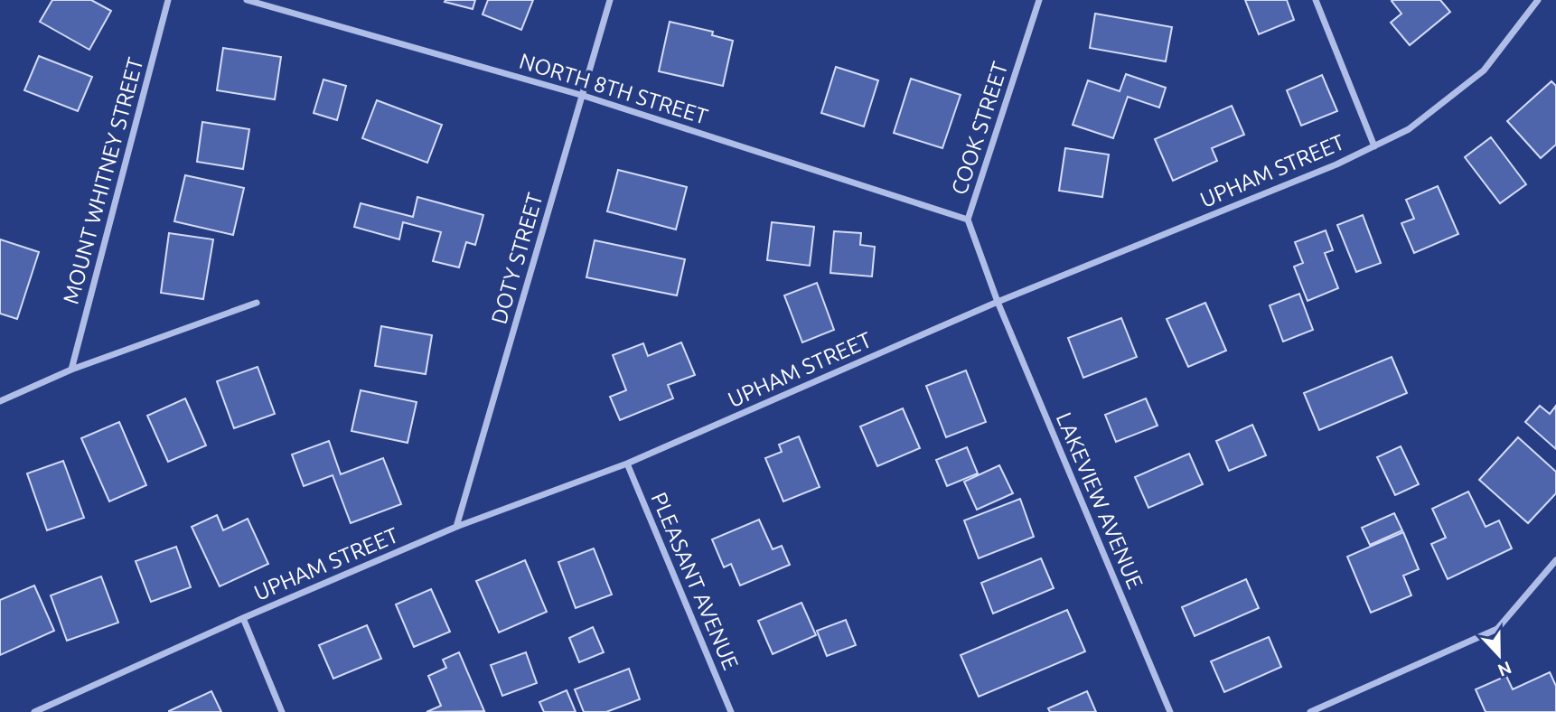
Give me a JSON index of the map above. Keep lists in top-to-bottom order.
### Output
{
  "streets": {
    "street": [
      "NORTH 8TH STREET",
      "COOK STREET",
      "UPHAM STREET",
      "MOUNT WHITNEY STREET",
      "DOTY STREET",
      "LAKEVIEW AVENUE",
      "PLEASANT AVENUE"
    ]
  },
  "crossings": [
    ["NORTH 8TH STREET", "COOK STREET"],
    ["NORTH 8TH STREET", "DOTY STREET"],
    ["COOK STREET", "UPHAM STREET"],
    ["COOK STREET", "LAKEVIEW AVENUE"],
    ["UPHAM STREET", "DOTY STREET"],
    ["UPHAM STREET", "LAKEVIEW AVENUE"],
    ["UPHAM STREET", "PLEASANT AVENUE"]
  ],
  "north": "bottom"
}
